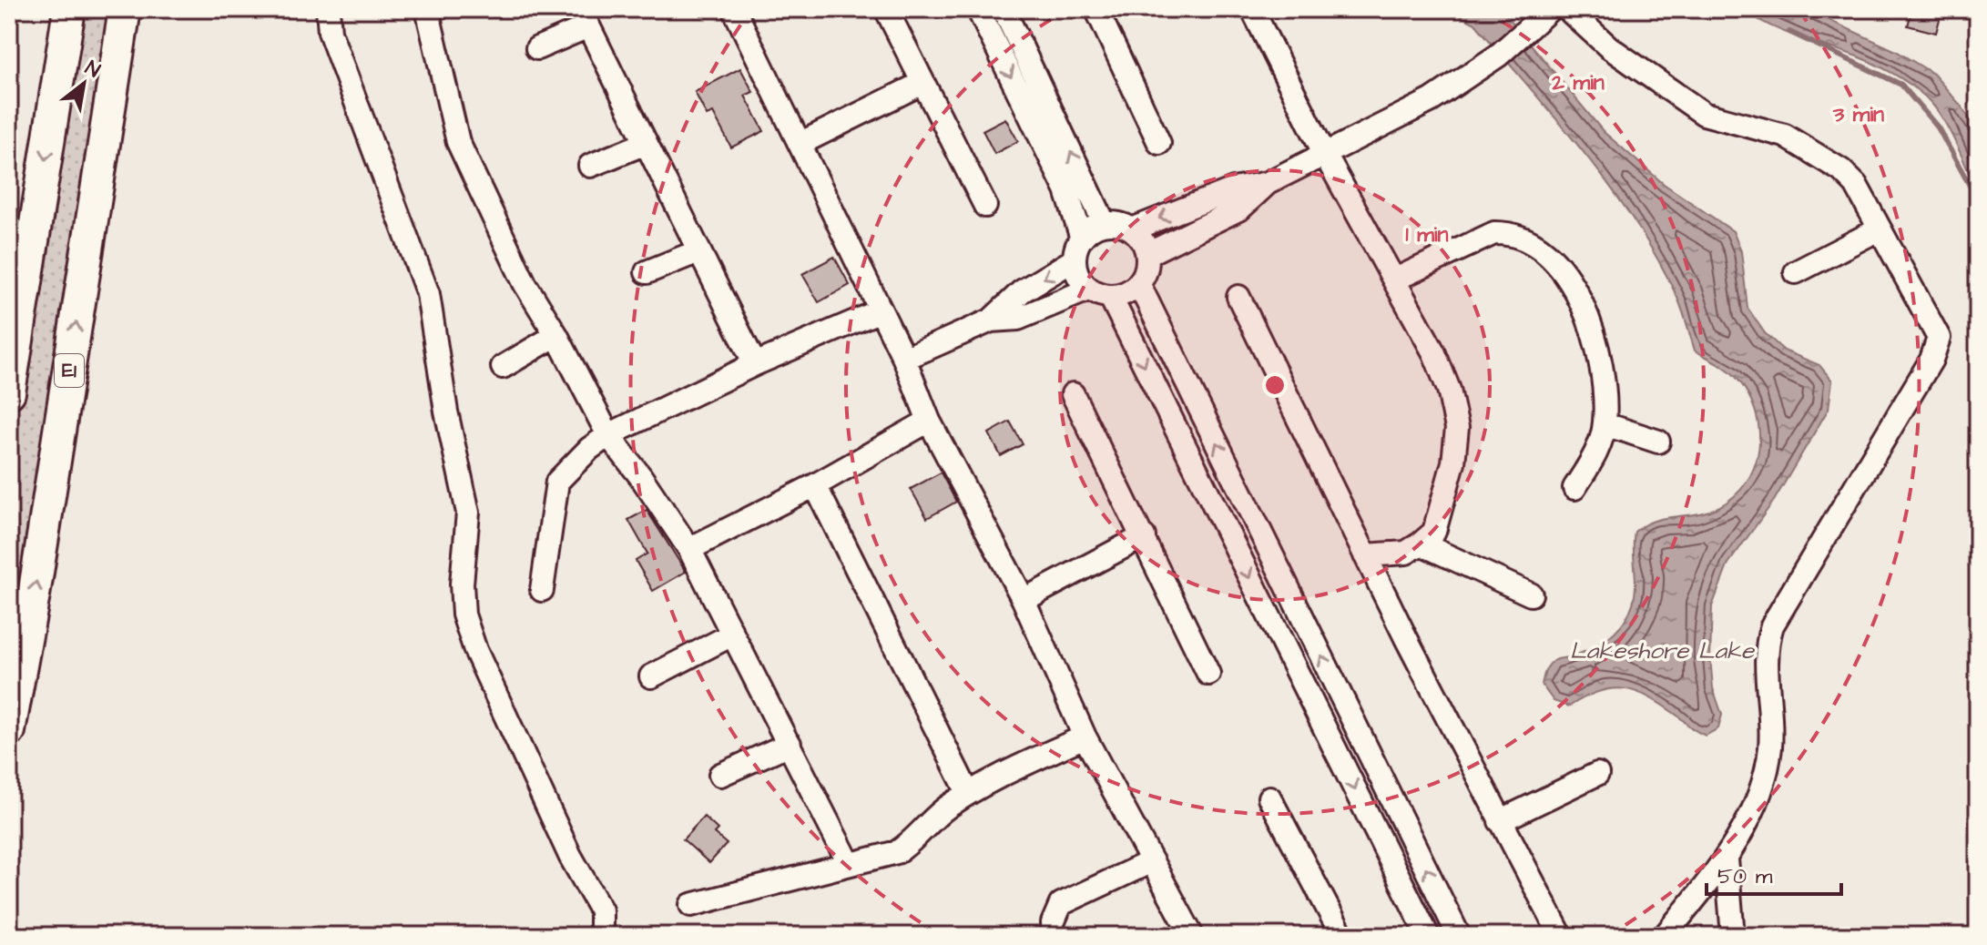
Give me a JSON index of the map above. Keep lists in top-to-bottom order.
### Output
{
  "streets": {
    "highway": ["E1"]
  },
  "water": ["Lakeshore Lake"],
  "scale_bar": "50 m",
  "north": "top right",
  "rings": ["2 min", "3 min", "1 min"]
}
